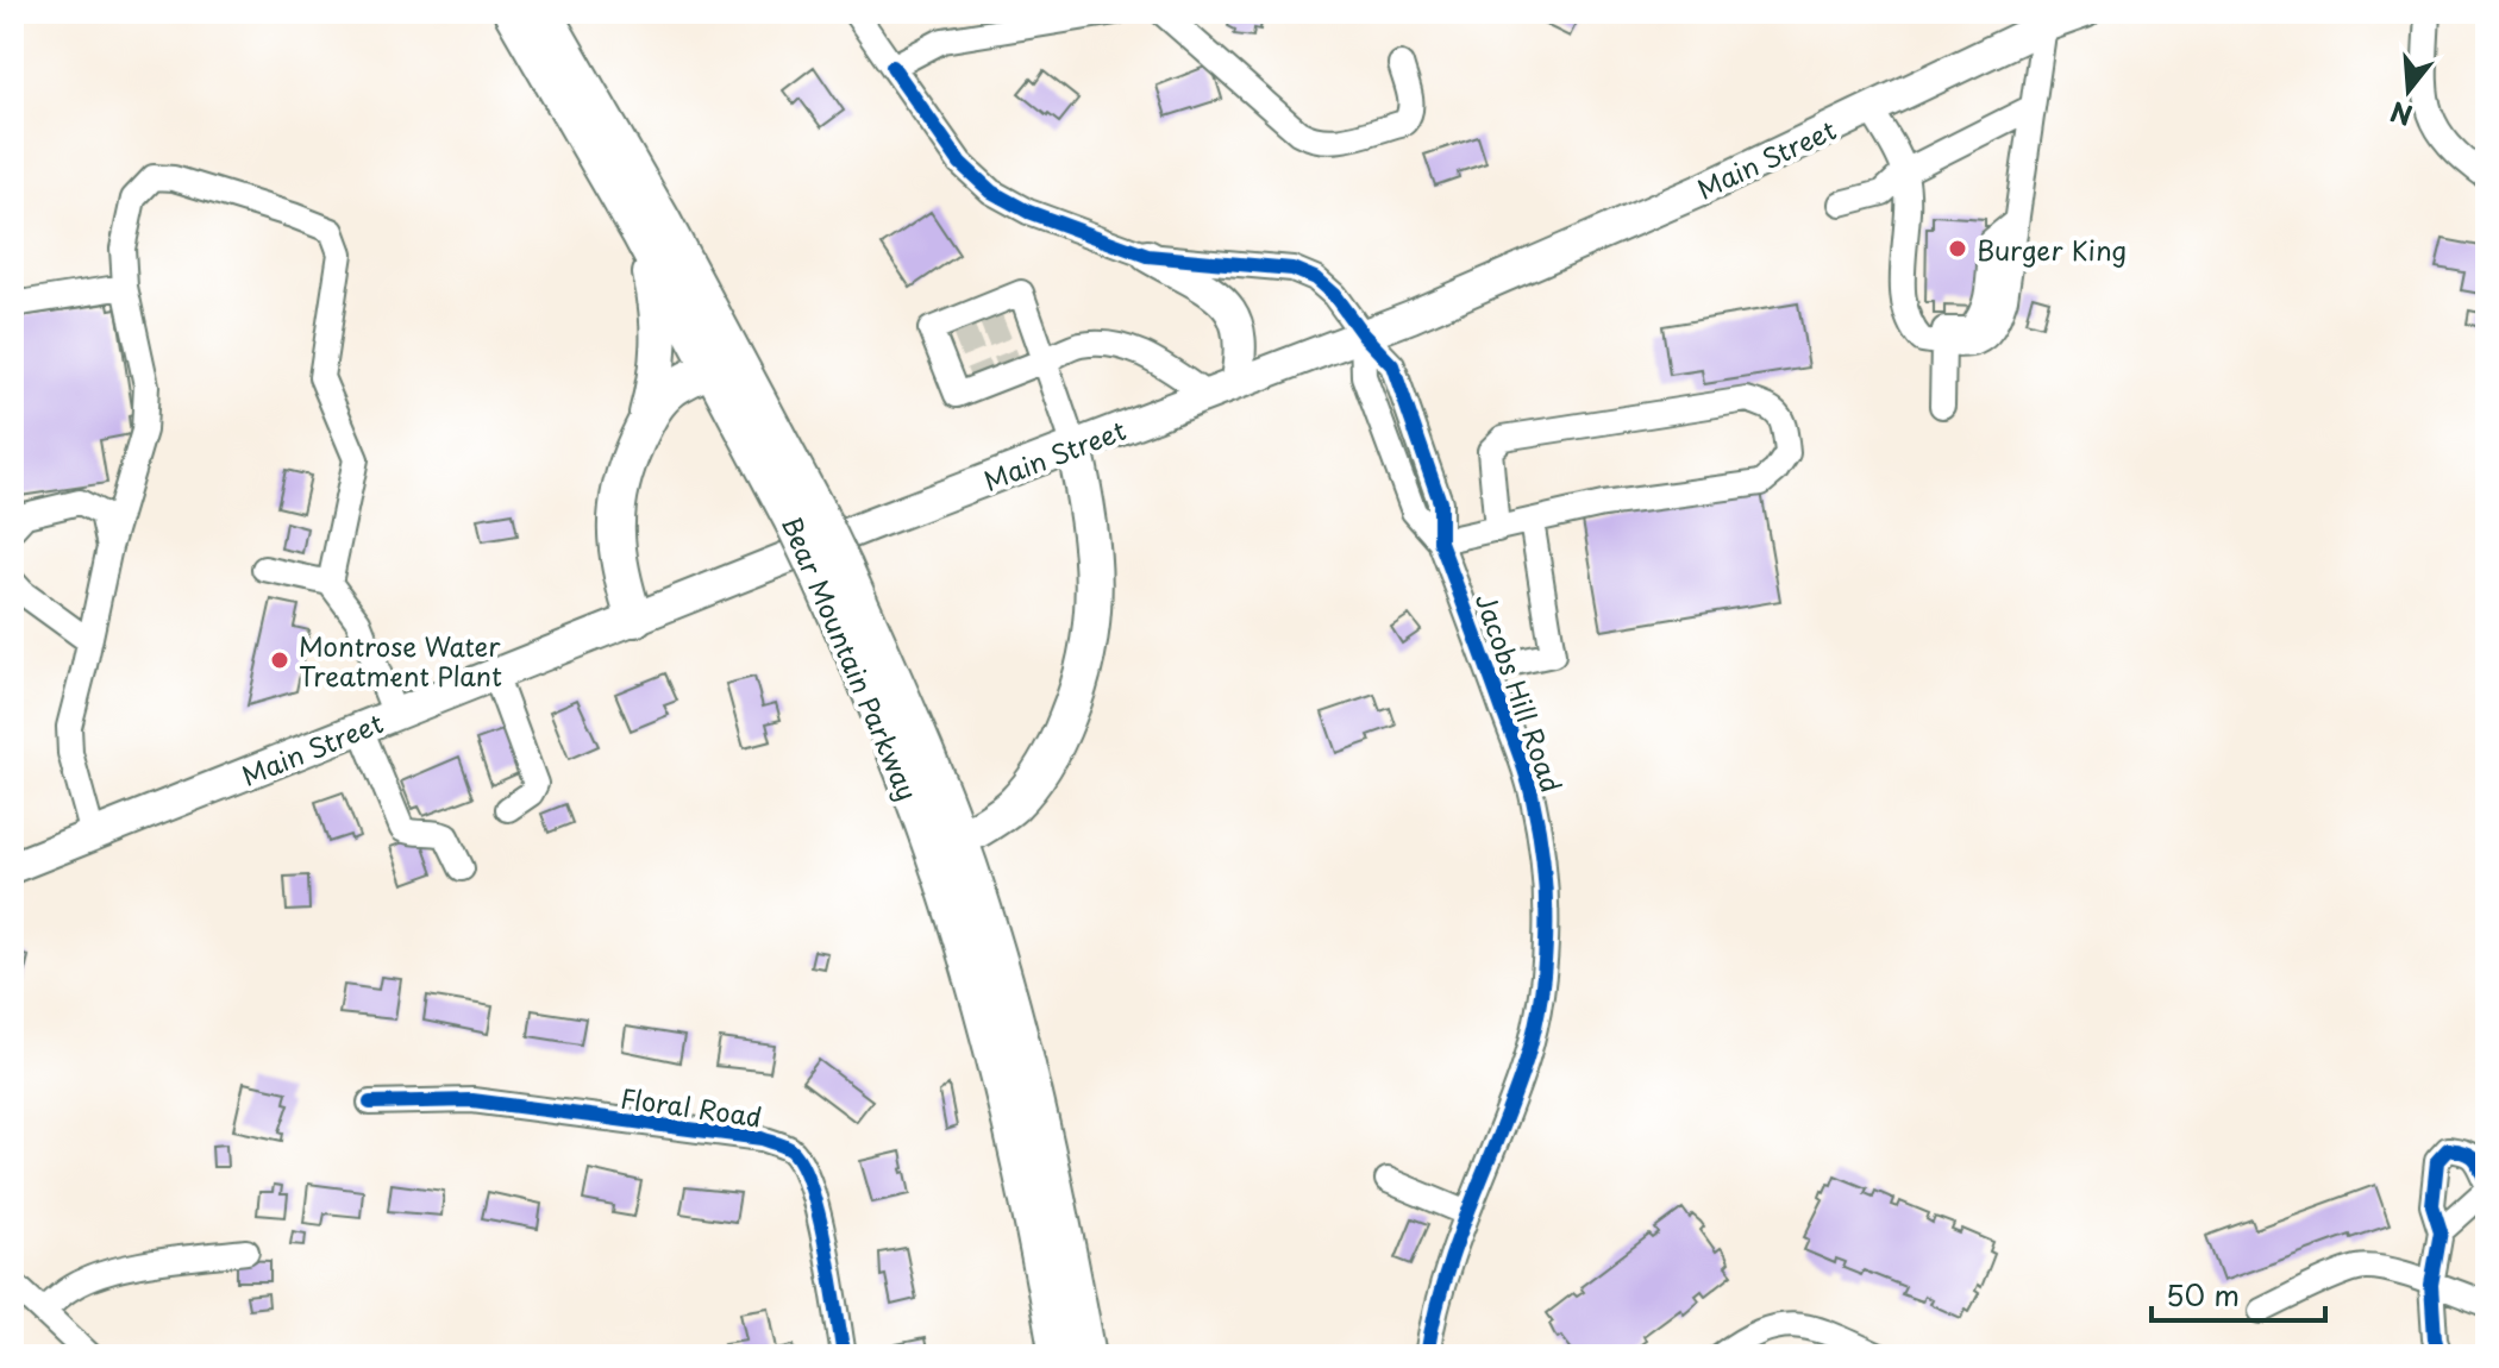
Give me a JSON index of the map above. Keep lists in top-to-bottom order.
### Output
{
  "streets": {
    "highway": ["Bear Mountain Parkway"],
    "main road": ["Main Street"],
    "street": ["Jacobs Hill Road", "Floral Road"]
  },
  "crossings": [
    ["Main Street", "Jacobs Hill Road"]
  ],
  "places": ["Burger King", "Montrose Water Treatment Plant"],
  "scale_bar": "50 m",
  "north": "bottom"
}
